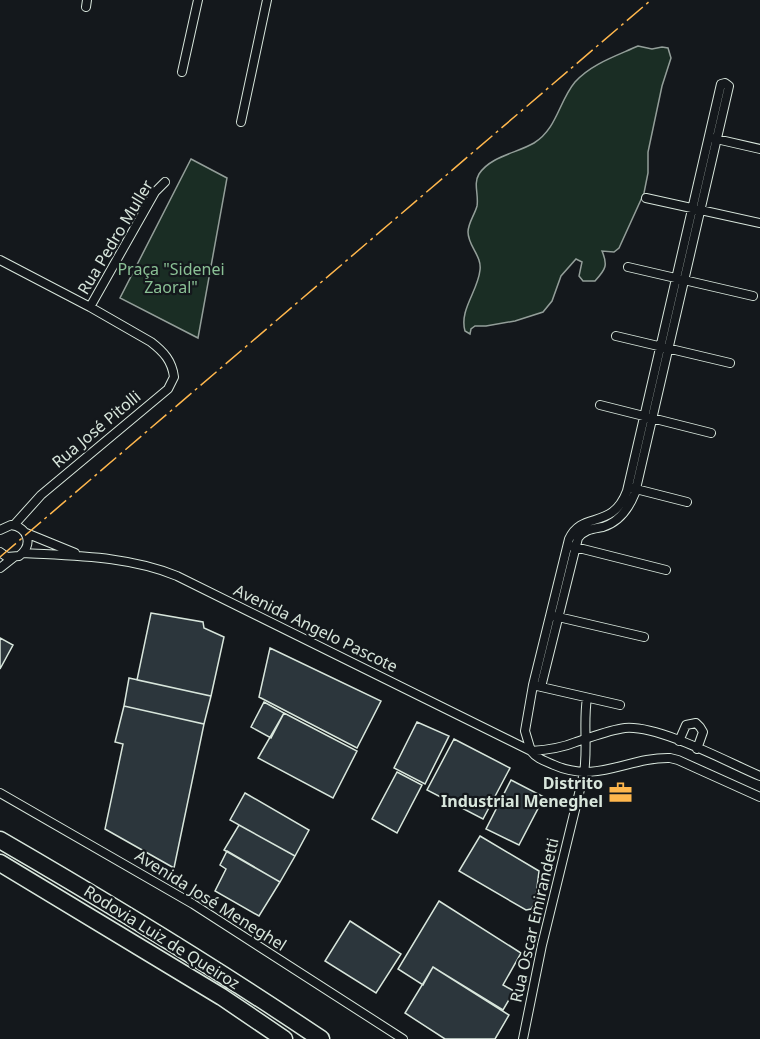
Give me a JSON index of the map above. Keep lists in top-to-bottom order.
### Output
{
  "streets": {
    "highway": ["Rodovia Luiz de Queiroz"],
    "street": [
      "Rua Pedro Muller",
      "Rua José Pitolli",
      "Avenida Angelo Pascote",
      "Avenida José Meneghel",
      "Rua Oscar Emirandetti"
    ]
  },
  "crossings": [
    ["Rua Pedro Muller", "Rua José Pitolli"],
    ["Rua José Pitolli", "Avenida Angelo Pascote"],
    ["Avenida Angelo Pascote", "Rua Oscar Emirandetti"]
  ],
  "parks": ["Praça \"Sidenei Zaoral\""],
  "places": {
    "office": ["Distrito Industrial Meneghel"]
  }
}
